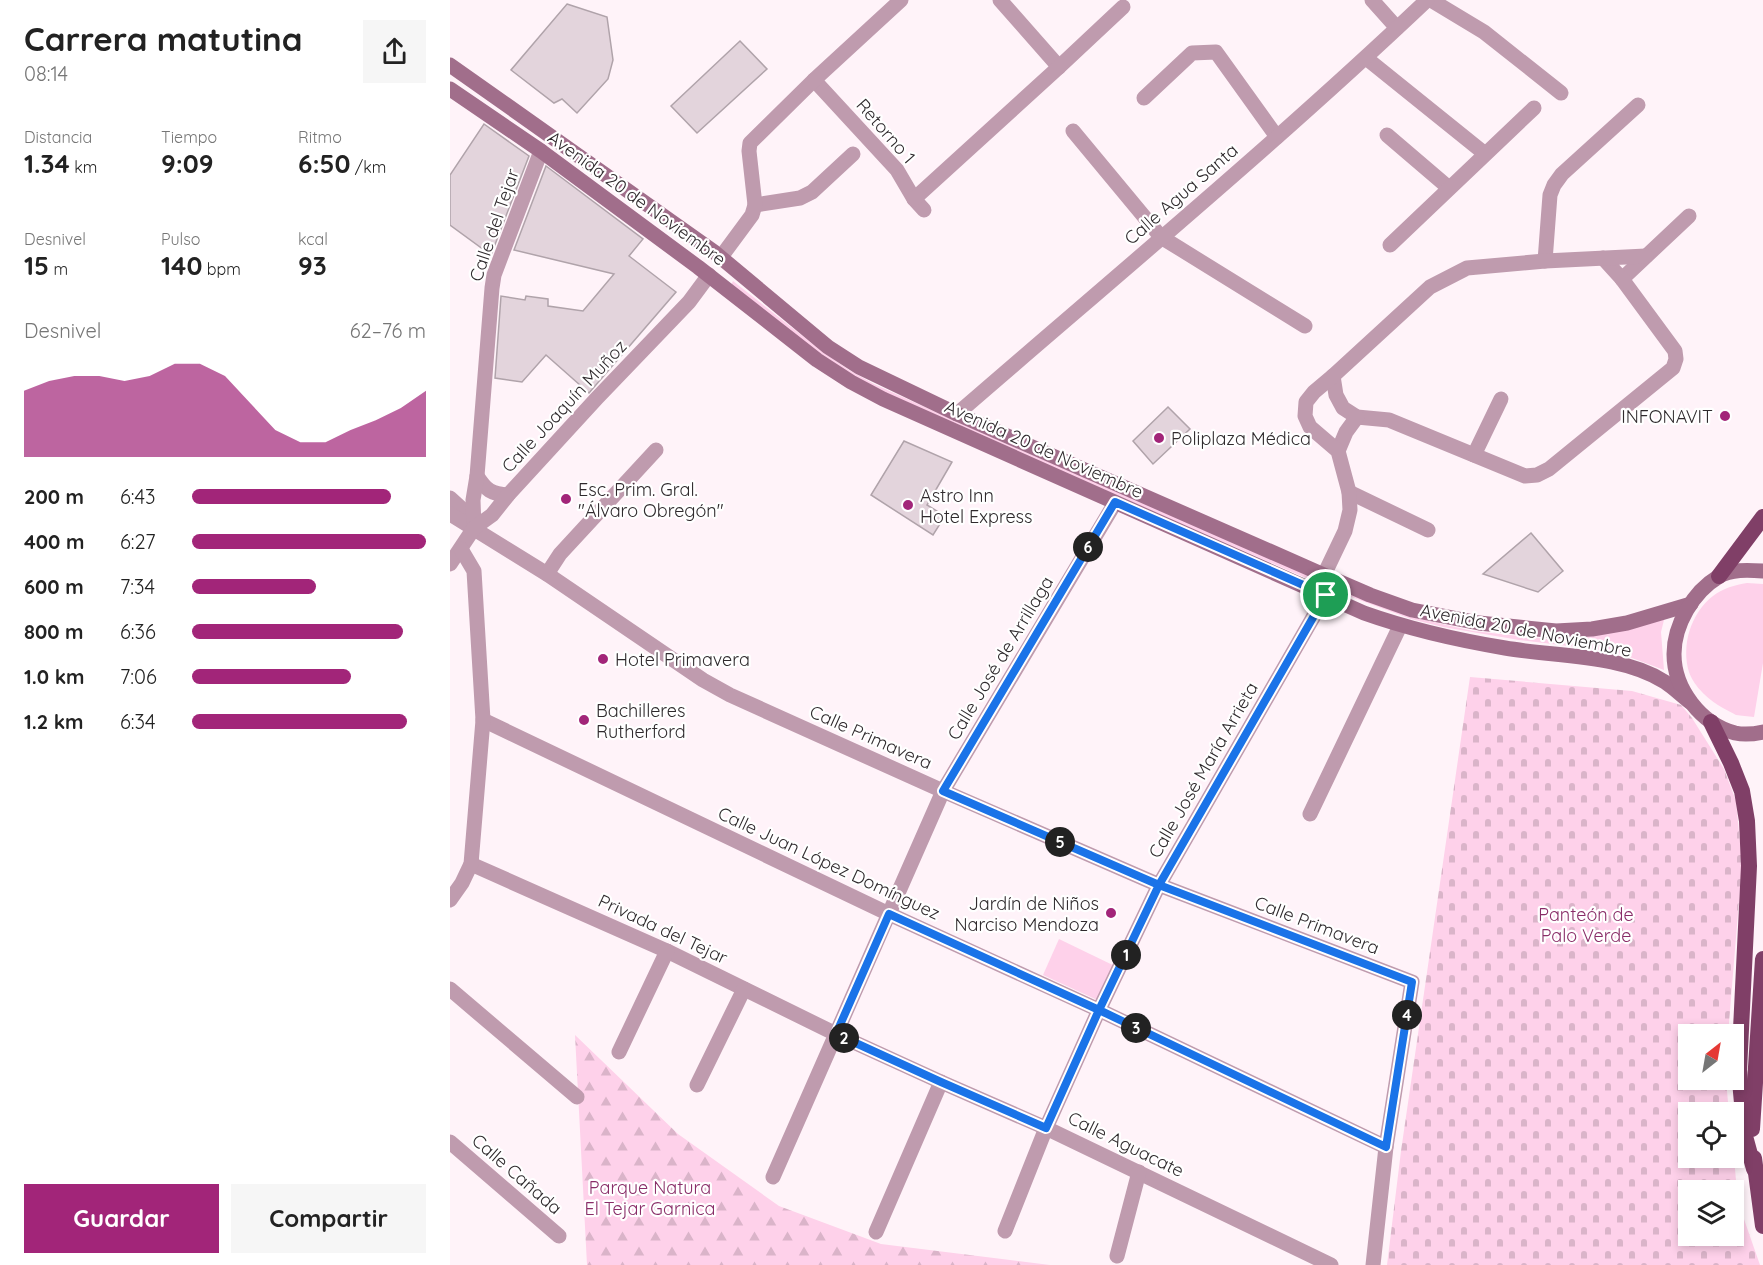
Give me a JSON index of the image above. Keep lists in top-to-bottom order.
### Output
{
  "streets": {
    "main road": ["Avenida 20 de Noviembre"],
    "street": [
      "Retorno 1",
      "Calle Agua Santa",
      "Calle del Tejar",
      "Calle Joaquín Muñoz",
      "Calle José de Arrillaga",
      "Calle Primavera",
      "Calle José María Arrieta",
      "Calle Juan López Domínguez",
      "Privada del Tejar",
      "Calle Aguacate",
      "Calle Cañada"
    ]
  },
  "crossings": [
    ["Calle Agua Santa", "Avenida 20 de Noviembre"],
    ["Avenida 20 de Noviembre", "Calle del Tejar"],
    ["Avenida 20 de Noviembre", "Calle Joaquín Muñoz"],
    ["Avenida 20 de Noviembre", "Calle José de Arrillaga"],
    ["Avenida 20 de Noviembre", "Calle José María Arrieta"],
    ["Calle del Tejar", "Calle Joaquín Muñoz"],
    ["Calle del Tejar", "Calle Primavera"],
    ["Calle Joaquín Muñoz", "Calle Primavera"],
    ["Calle José de Arrillaga", "Calle Primavera"],
    ["Calle José de Arrillaga", "Calle Juan López Domínguez"],
    ["Calle José de Arrillaga", "Privada del Tejar"],
    ["Calle José de Arrillaga", "Calle Aguacate"],
    ["Calle Primavera", "Calle José María Arrieta"],
    ["Calle Primavera", "Calle Juan López Domínguez"],
    ["Calle José María Arrieta", "Calle Juan López Domínguez"],
    ["Calle José María Arrieta", "Calle Aguacate"],
    ["Privada del Tejar", "Calle Aguacate"]
  ],
  "parks": ["Panteón de Palo Verde", "Parque Natura El Tejar Garnica"],
  "places": [
    "INFONAVIT",
    "Poliplaza Médica",
    "Esc. Prim. Gral. \"Álvaro Obregón\"",
    "Astro Inn Hotel Express",
    "Hotel Primavera",
    "Bachilleres Rutherford",
    "Jardín de Niños Narciso Mendoza"
  ],
  "north": "top right",
  "page": {
    "heading": ["Carrera matutina", "08:14"],
    "stats": [
      ["Distancia", "1.34 km"],
      ["Tiempo", "9:09"],
      ["Ritmo", "6:50 /km"],
      ["Desnivel", "15 m"],
      ["Pulso", "140 bpm"],
      ["kcal", "93"]
    ],
    "chart": ["Desnivel", "62–76 m"],
    "list": [
      {
        "name": "200 m",
        "note": "6:43"
      },
      {
        "name": "400 m",
        "note": "6:27"
      },
      {
        "name": "600 m",
        "note": "7:34"
      },
      {
        "name": "800 m",
        "note": "6:36"
      },
      {
        "name": "1.0 km",
        "note": "7:06"
      },
      {
        "name": "1.2 km",
        "note": "6:34"
      }
    ],
    "pins": [
      "6",
      "5",
      "1",
      "4",
      "3",
      "2"
    ],
    "buttons": ["Guardar", "Compartir"]
  }
}
